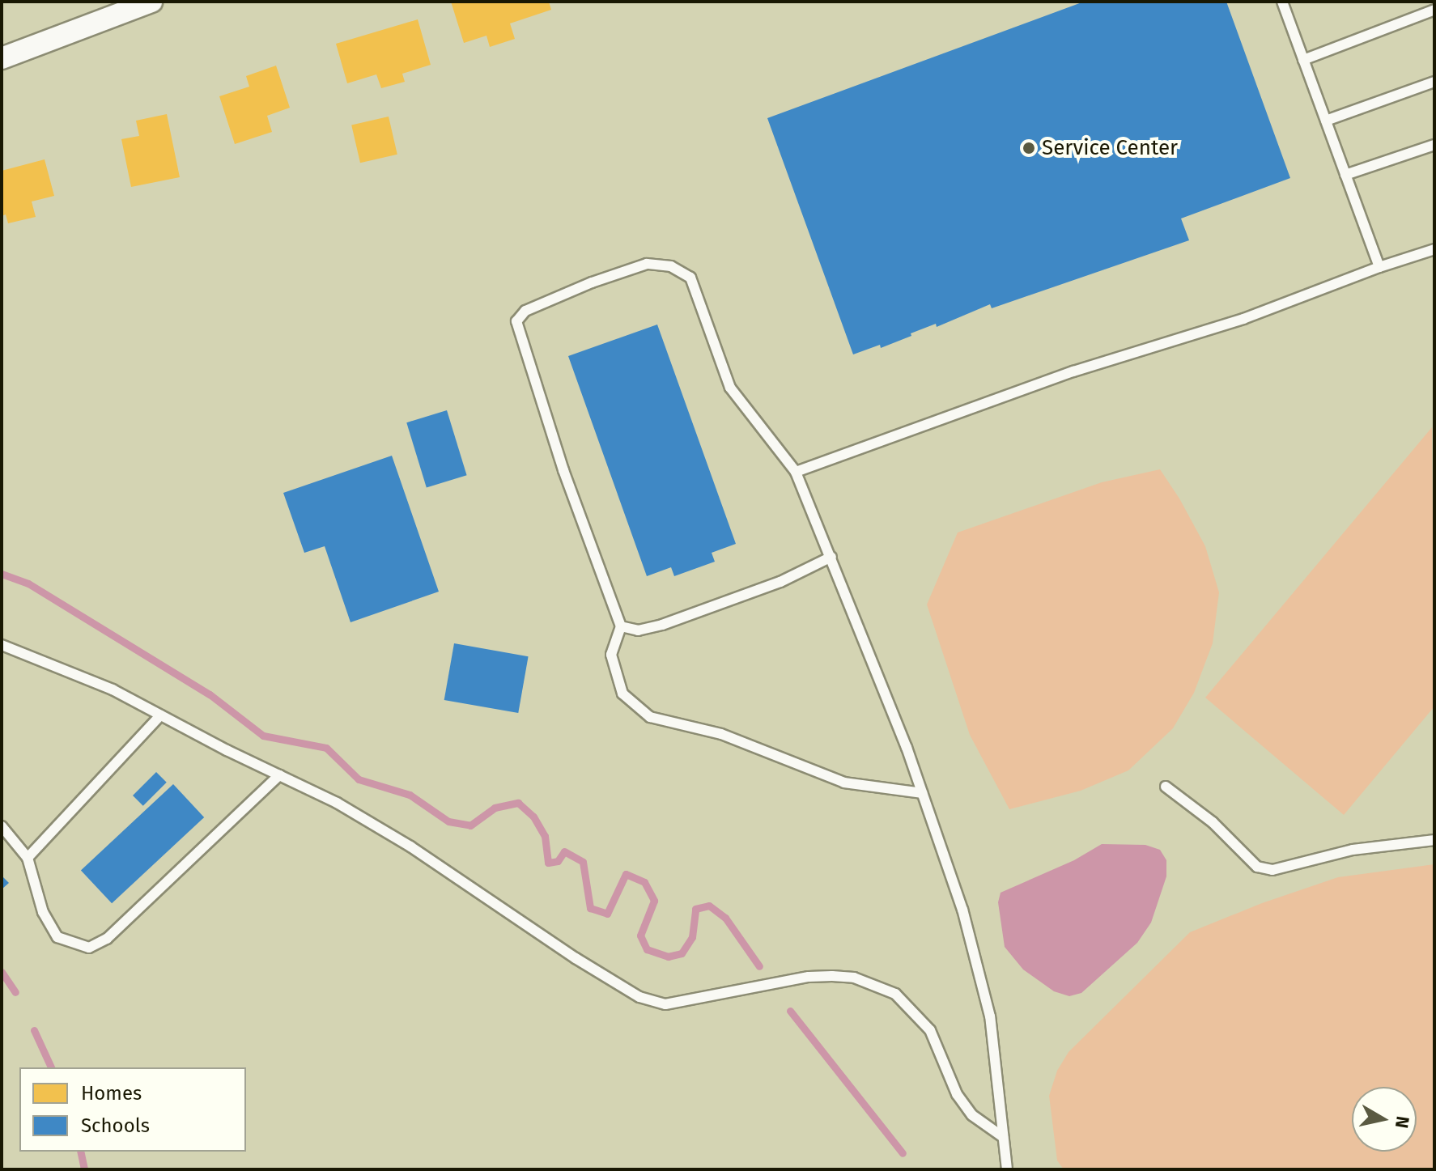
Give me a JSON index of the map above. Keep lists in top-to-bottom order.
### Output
{
  "places": ["Service Center"],
  "legend": ["Homes", "Schools"],
  "north": "right"
}
